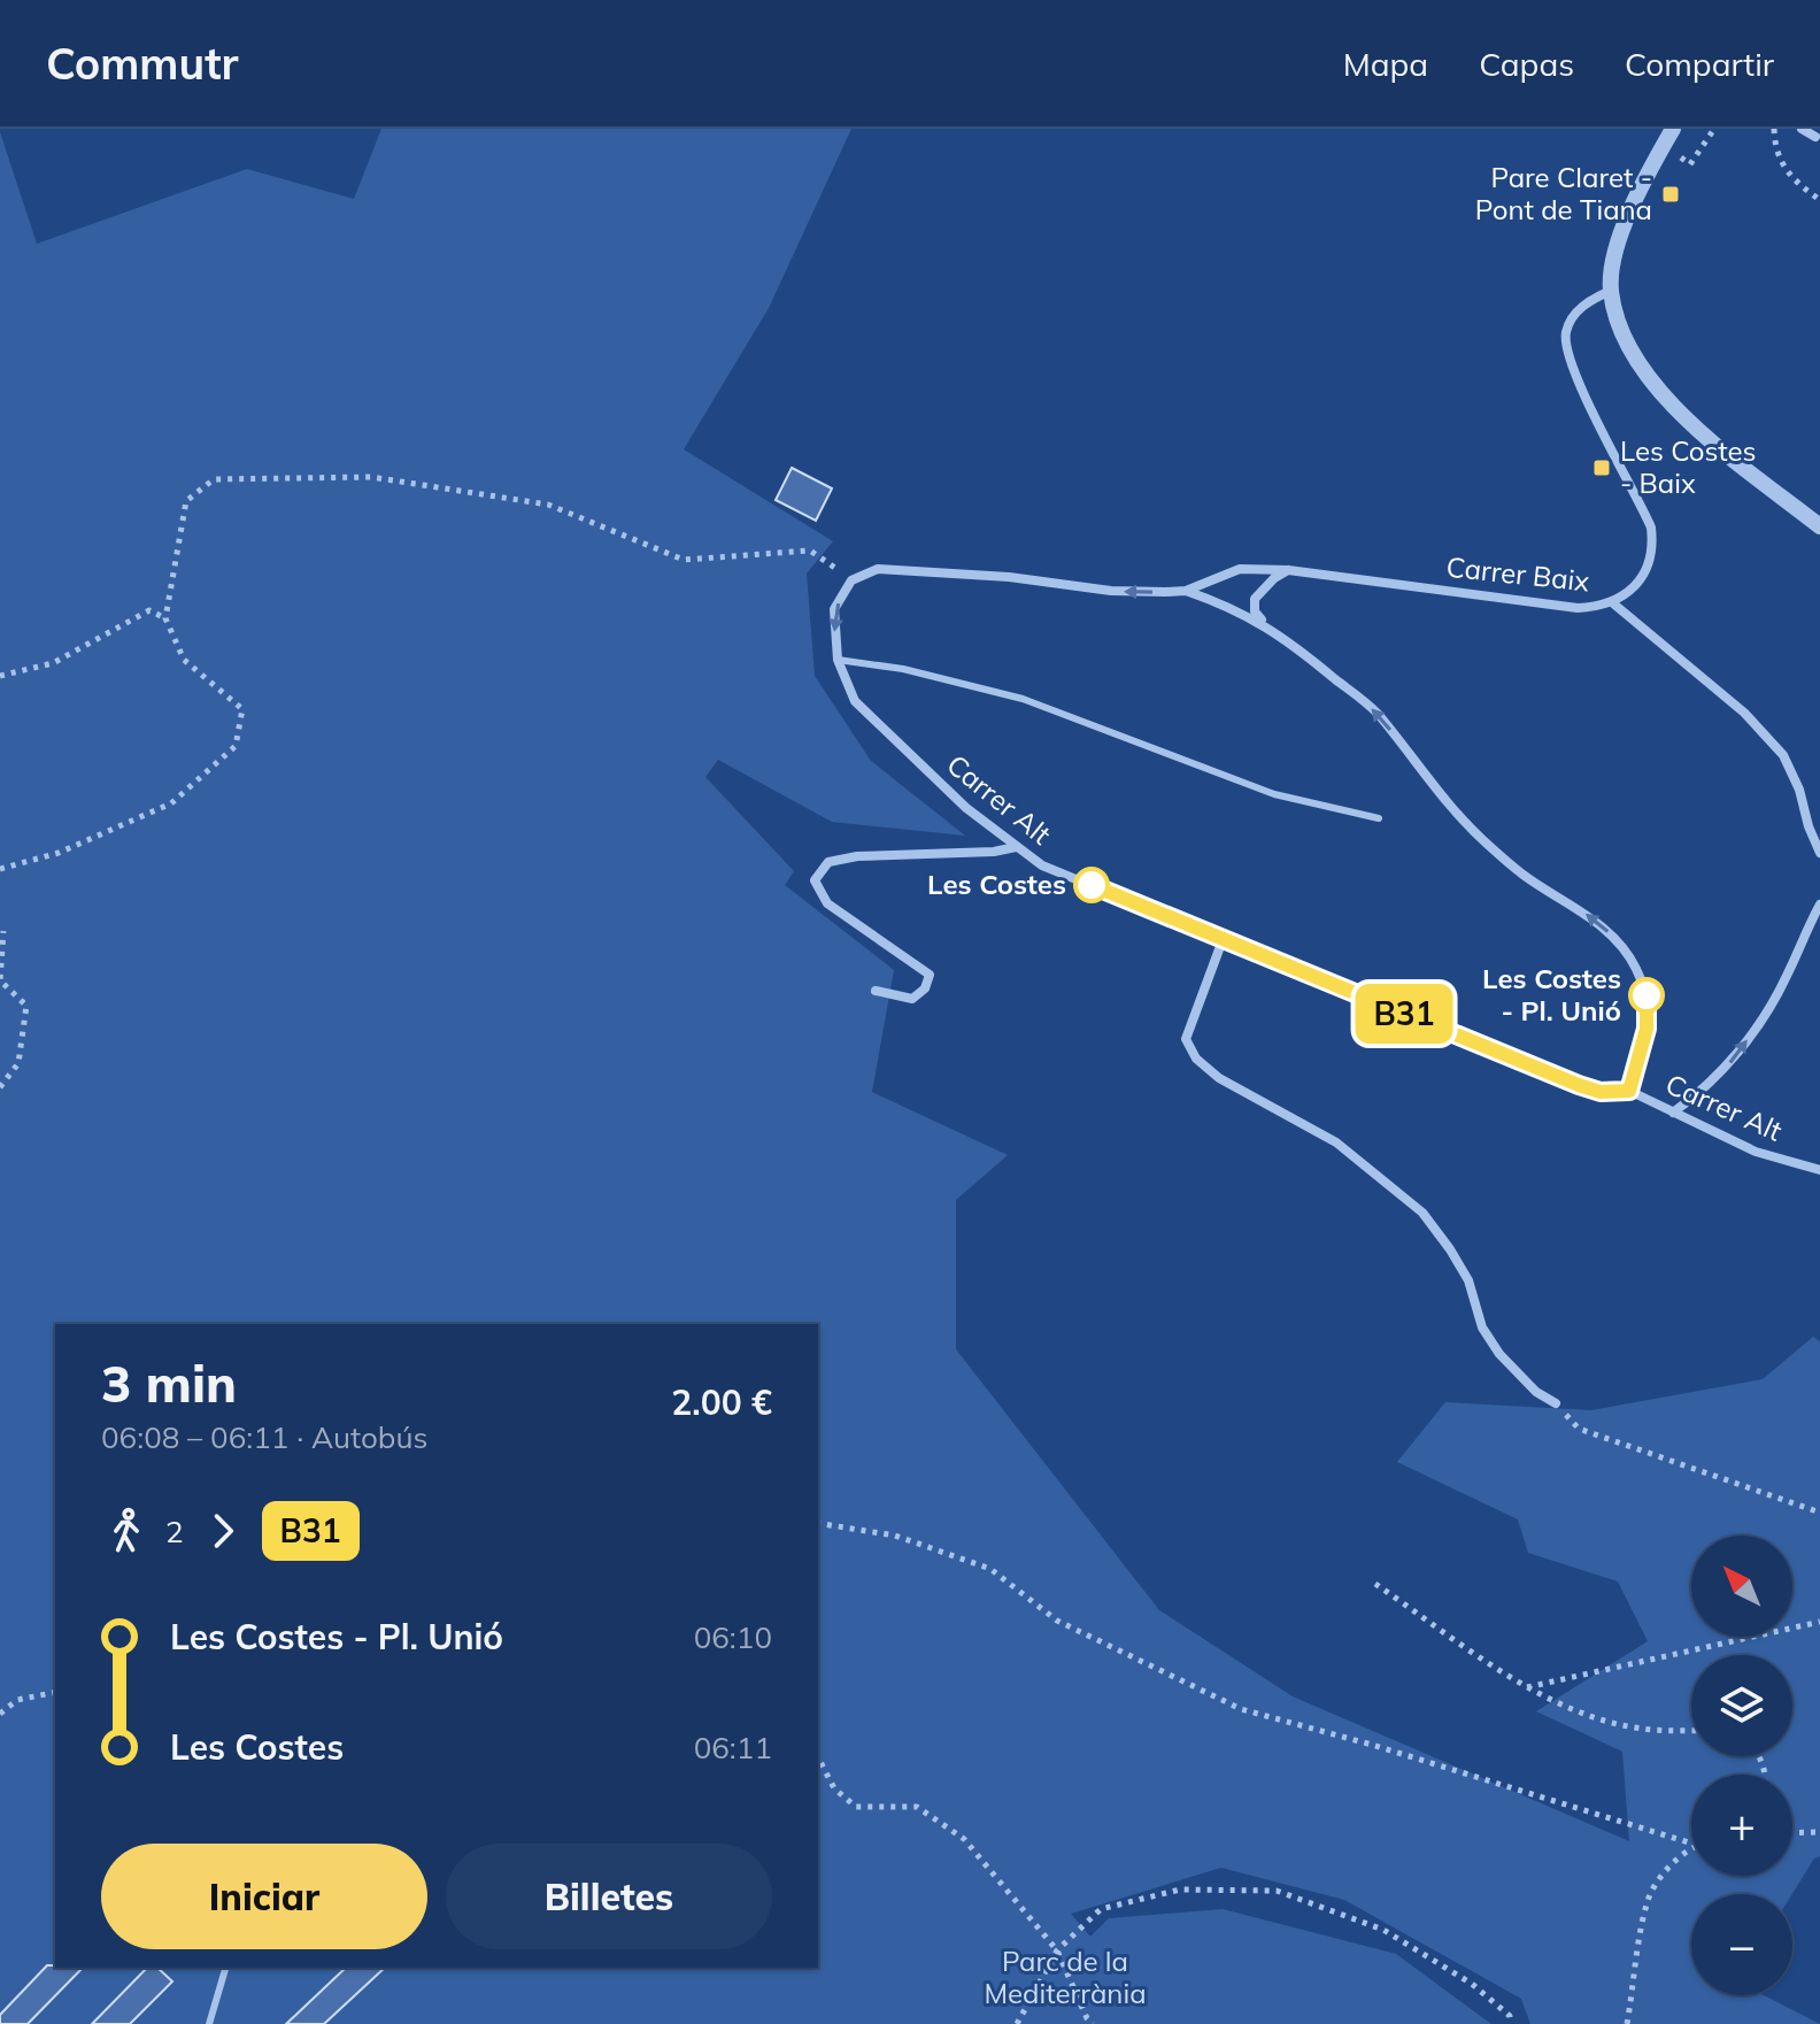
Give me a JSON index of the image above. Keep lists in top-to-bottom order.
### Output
{
  "streets": {
    "street": ["Carrer Baix", "Carrer Alt"]
  },
  "parks": ["Parc de la Mediterrània"],
  "places": {
    "transit": ["Pare Claret - Pont de Tiana", "Les Costes - Baix"],
    "other": ["Les Costes", "Les Costes - Pl. Unió"]
  },
  "lines": ["bus line B31"],
  "north": "top left",
  "page": {
    "header": "Commutr",
    "nav": ["Mapa", "Capas", "Compartir"],
    "on_map": "B31",
    "heading": ["3 min", "06:08 – 06:11 · Autobús", "2.00 €"],
    "legs": ["2", "B31"],
    "map_buttons": ["+", "−"],
    "list": [
      {
        "name": "Les Costes - Pl. Unió",
        "value": "06:10"
      },
      {
        "name": "Les Costes",
        "value": "06:11"
      }
    ],
    "buttons": ["Iniciar", "Billetes"]
  }
}
